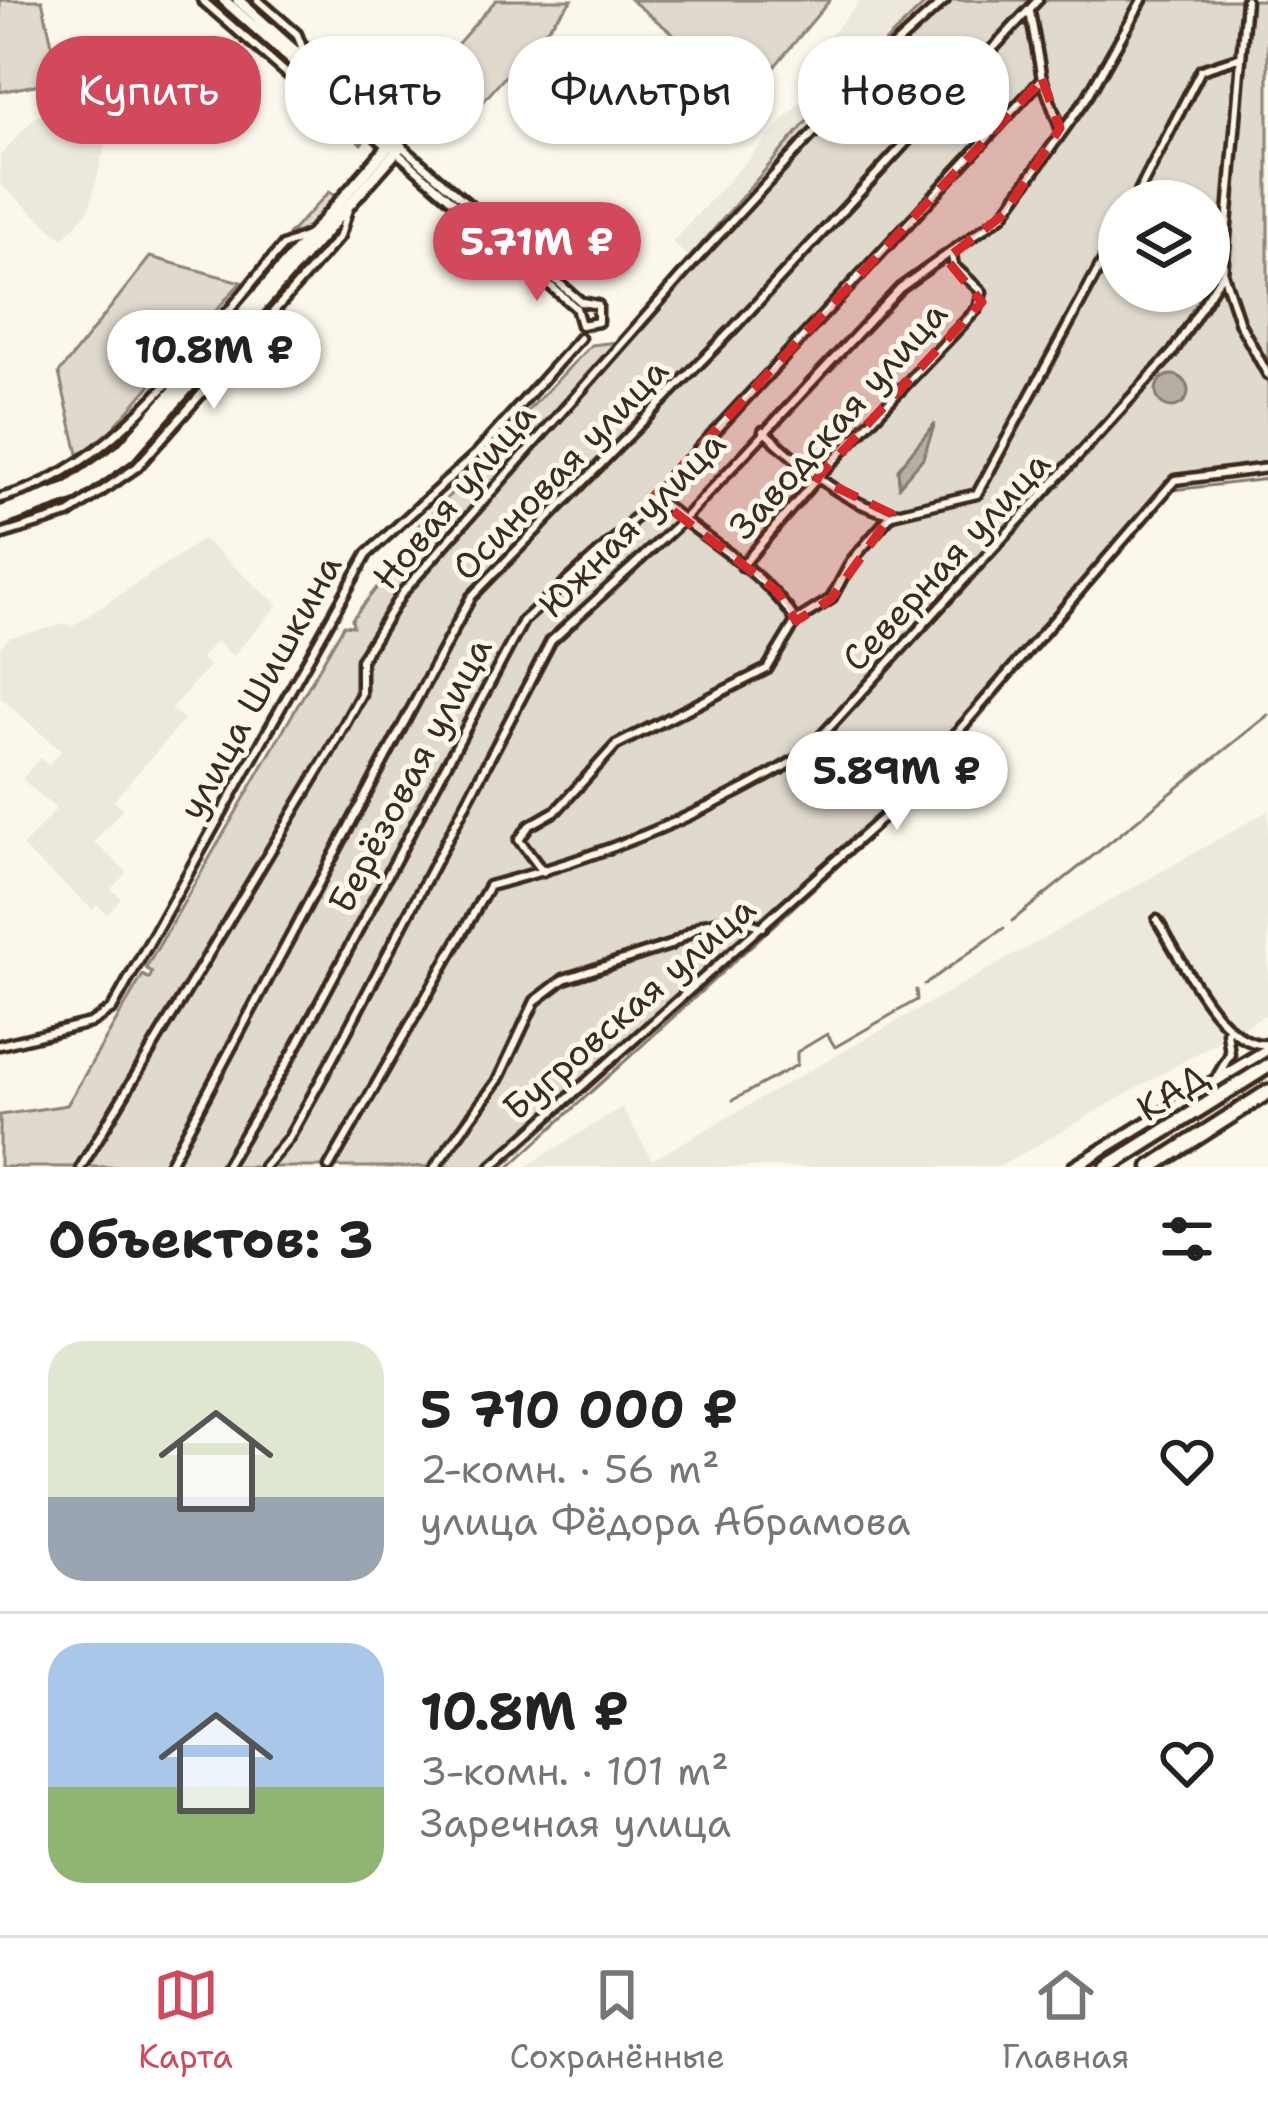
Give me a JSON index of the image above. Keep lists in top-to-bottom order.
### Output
{
  "streets": {
    "highway": ["КАД"],
    "street": [
      "Заводская улица",
      "Осиновая улица",
      "Новая улица",
      "Южная улица",
      "Северная улица",
      "улица Шишкина",
      "Берёзовая улица",
      "Бугровская улица"
    ]
  },
  "crossings": [
    ["Заводская улица", "Южная улица"]
  ],
  "page": {
    "chip": [
      "Купить",
      "Снять",
      "Фильтры",
      "Новое"
    ],
    "price": ["5.71M ₽", "10.8M ₽", "5.89M ₽"],
    "heading": "Объектов: 3",
    "list": [
      {
        "name": "5 710 000 ₽",
        "note": "2-комн. · 56 m² · улица Фёдора Абрамова"
      },
      {
        "name": "10.8M ₽",
        "note": "3-комн. · 101 m² · Заречная улица"
      }
    ],
    "tabs": ["Карта", "Сохранённые", "Главная"]
  }
}
